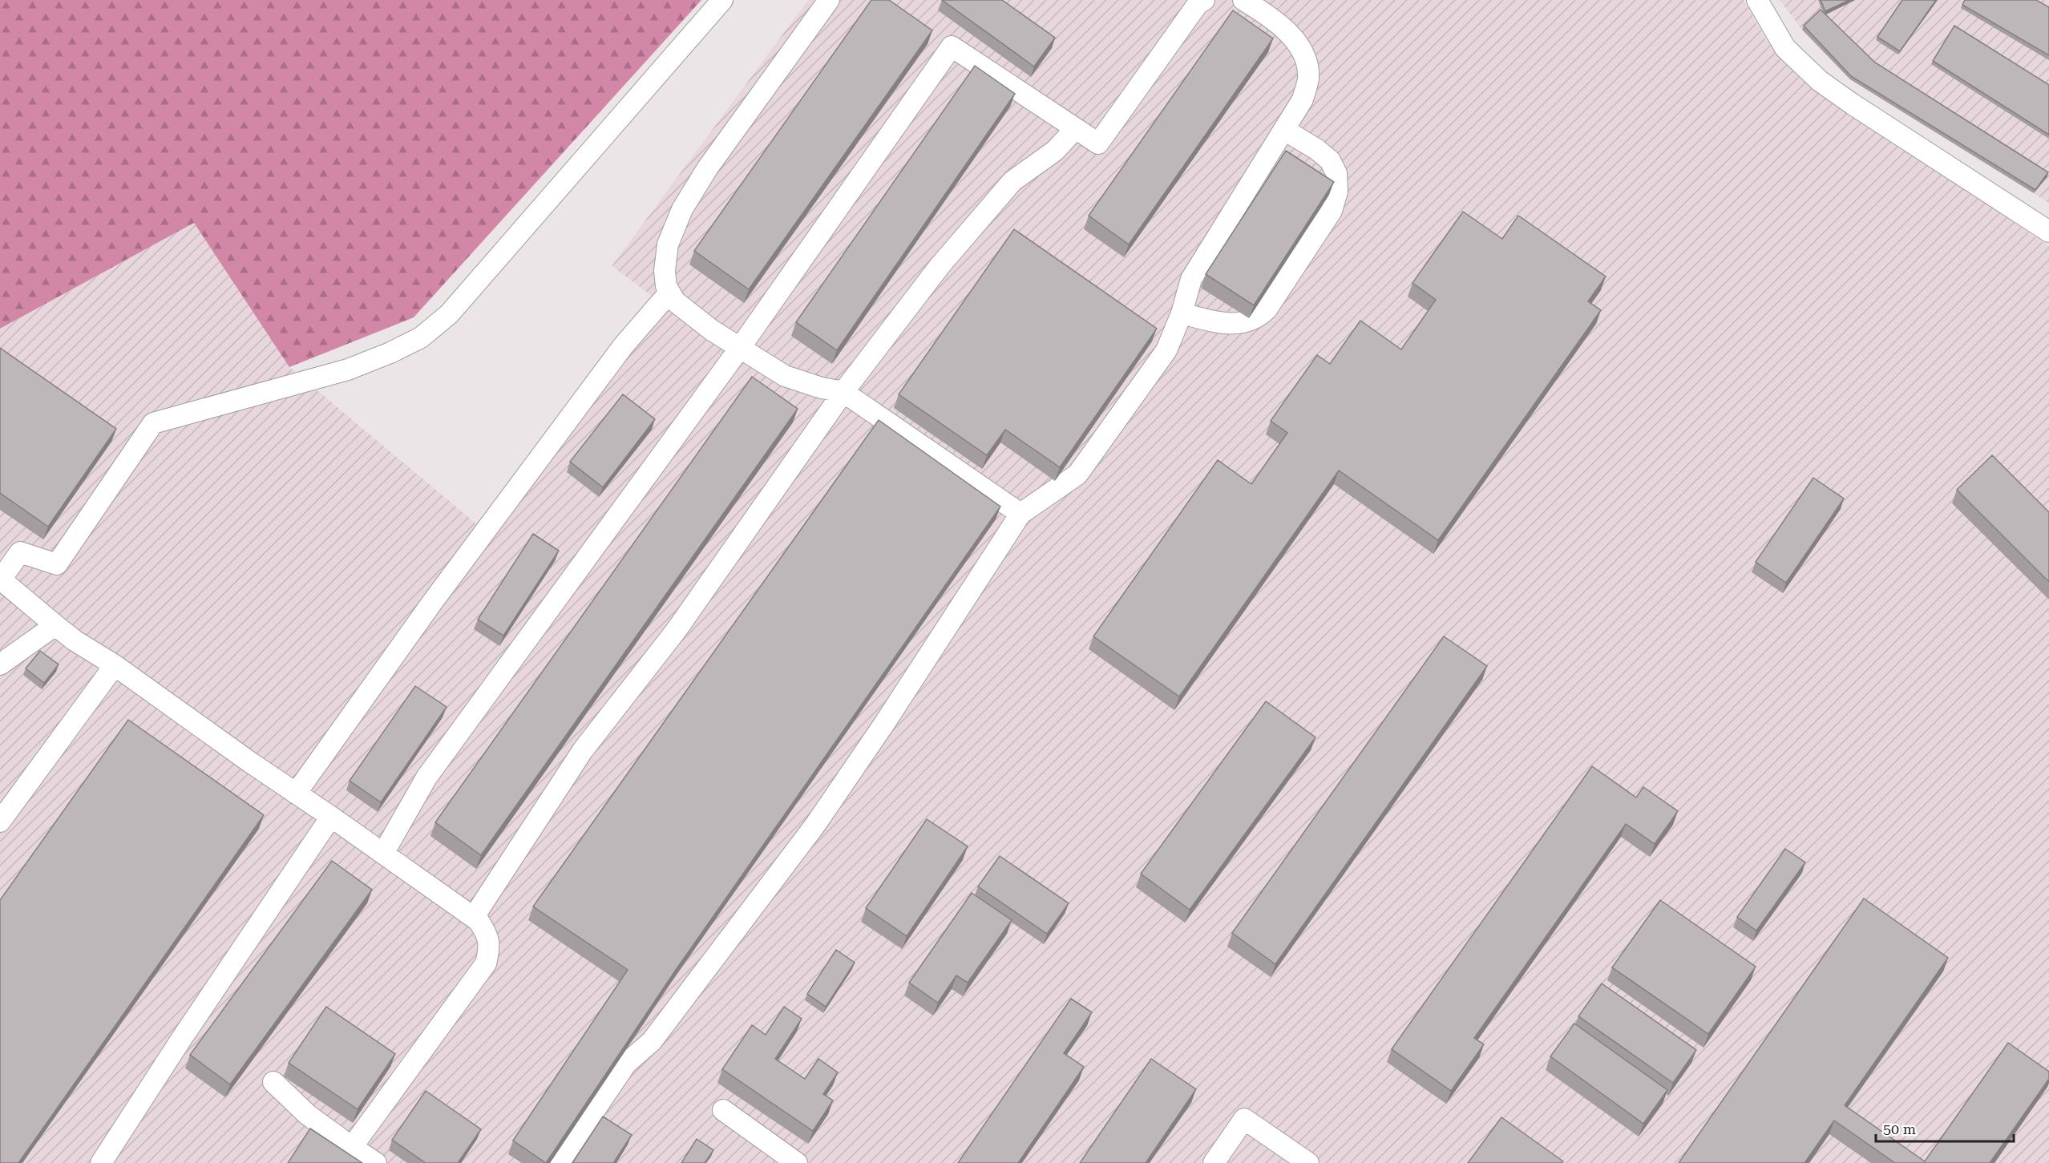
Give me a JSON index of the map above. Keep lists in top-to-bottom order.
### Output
{
  "scale_bar": "50 m"
}
